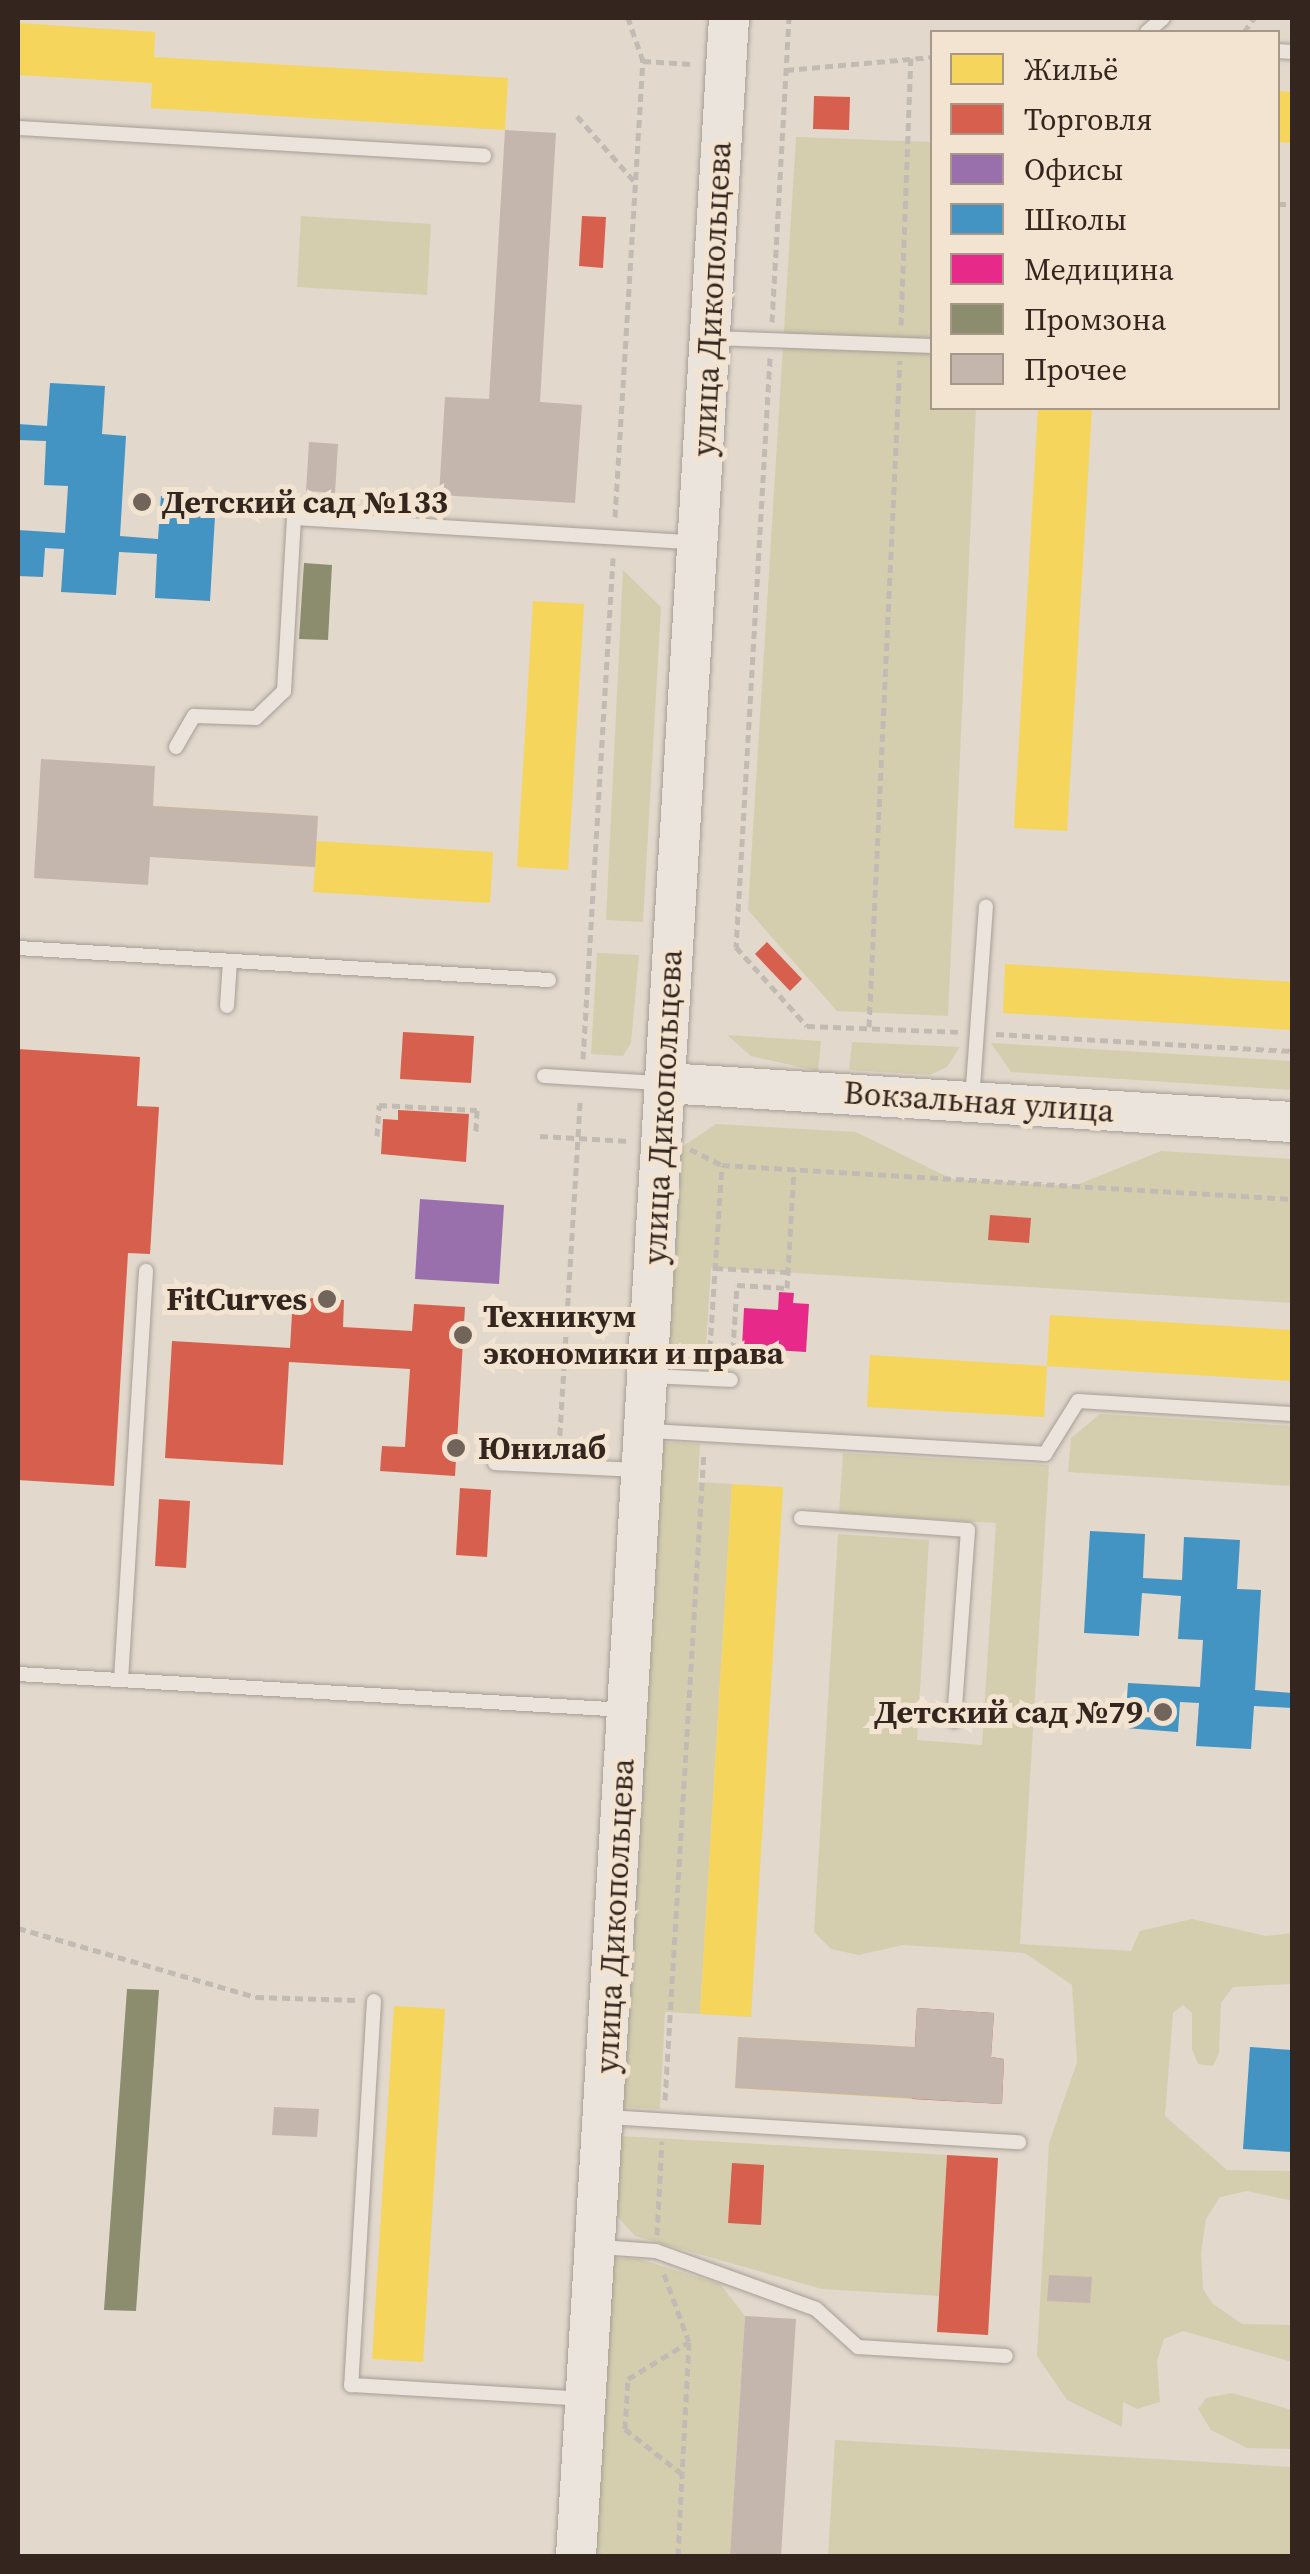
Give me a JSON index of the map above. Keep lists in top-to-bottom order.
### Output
{
  "streets": {
    "main road": ["улица Дикопольцева", "Вокзальная улица"]
  },
  "crossings": [
    ["улица Дикопольцева", "Вокзальная улица"]
  ],
  "places": [
    "Детский сад №133",
    "FitCurves",
    "Техникум экономики и права",
    "Юнилаб",
    "Детский сад №79"
  ],
  "legend": [
    "Жильё",
    "Торговля",
    "Офисы",
    "Школы",
    "Медицина",
    "Промзона",
    "Прочее"
  ]
}
